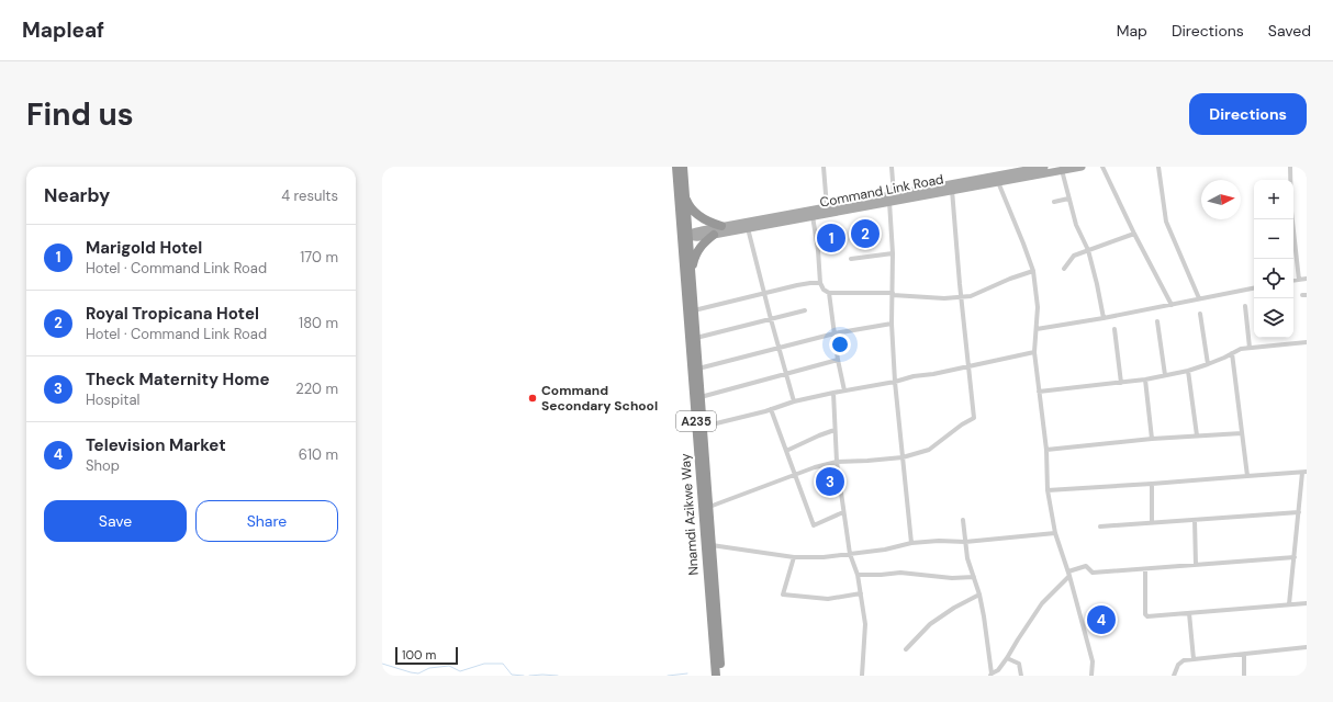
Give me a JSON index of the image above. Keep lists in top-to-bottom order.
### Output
{
  "streets": {
    "highway": ["A235", "Nnamdi Azikwe Way"],
    "main road": ["Command Link Road"]
  },
  "crossings": [
    ["Command Link Road", "Nnamdi Azikwe Way"]
  ],
  "places": ["Command Secondary School"],
  "scale_bar": "100 m",
  "north": "right",
  "page": {
    "header": "Mapleaf",
    "nav": ["Map", "Directions", "Saved"],
    "buttons": [
      "Directions",
      ["Save", "Share"]
    ],
    "title": "Find us",
    "heading": ["Nearby", "4 results"],
    "map_buttons": ["+", "−"],
    "pins": [
      "2",
      "1",
      "3",
      "4"
    ],
    "list": [
      {
        "mark": "1",
        "name": "Marigold Hotel",
        "note": "Hotel · Command Link Road",
        "value": "170 m"
      },
      {
        "mark": "2",
        "name": "Royal Tropicana Hotel",
        "note": "Hotel · Command Link Road",
        "value": "180 m"
      },
      {
        "mark": "3",
        "name": "Theck Maternity Home",
        "note": "Hospital",
        "value": "220 m"
      },
      {
        "mark": "4",
        "name": "Television Market",
        "note": "Shop",
        "value": "610 m"
      }
    ],
    "scale": "100 m"
  }
}
